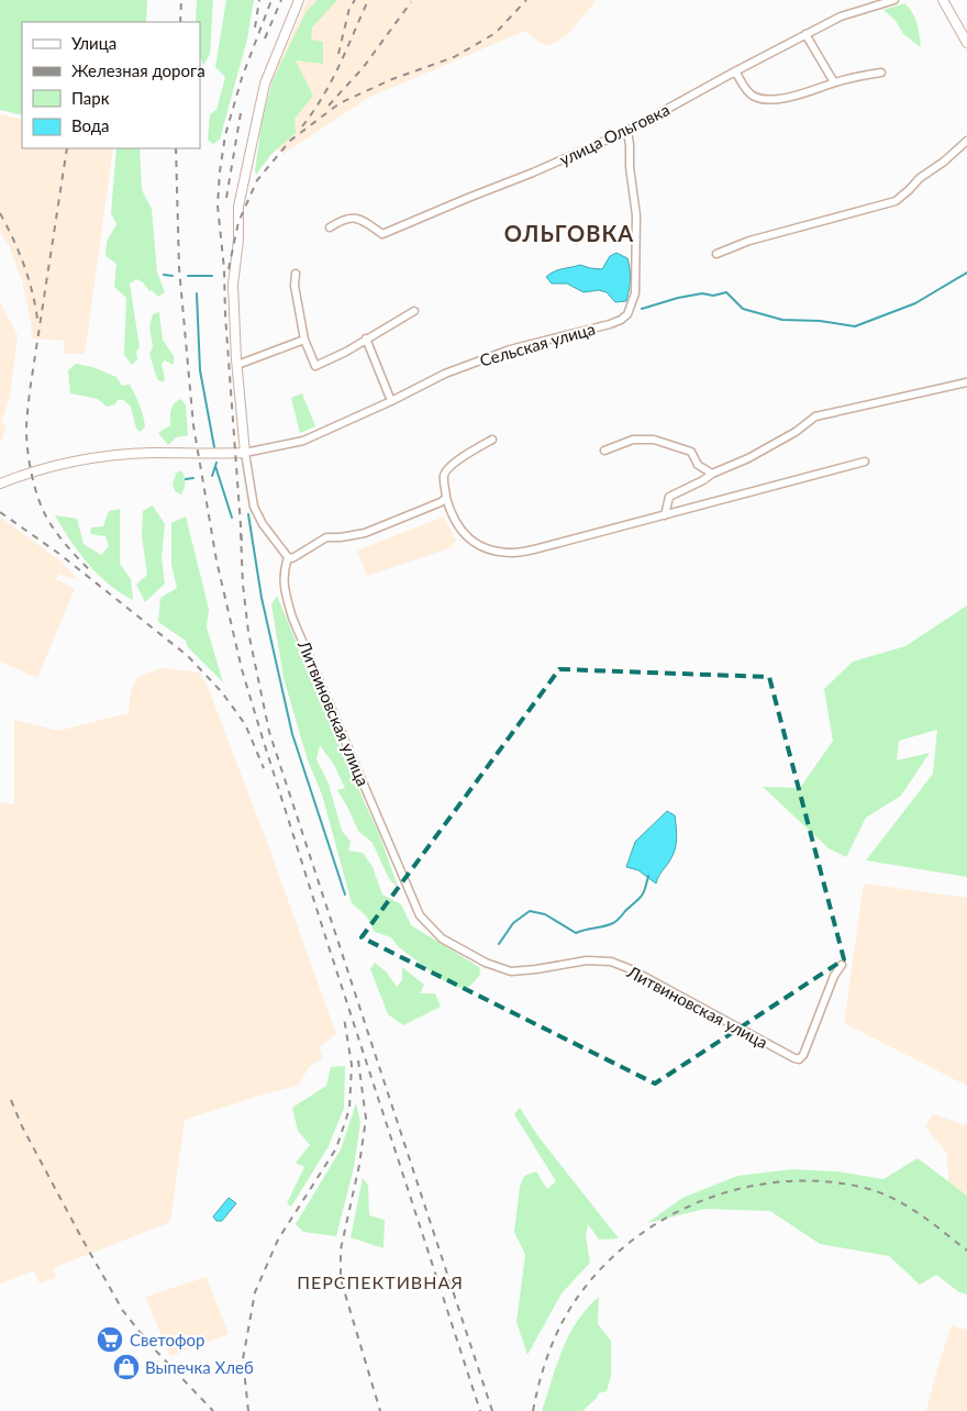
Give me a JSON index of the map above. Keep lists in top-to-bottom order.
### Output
{
  "streets": {
    "street": ["улица Ольговка", "Сельская улица", "Литвиновская улица"]
  },
  "crossings": [
    ["улица Ольговка", "Сельская улица"]
  ],
  "districts": ["ОЛЬГОВКА", "ПЕРСПЕКТИВНАЯ"],
  "places": {
    "supermarket": ["Светофор"],
    "shop": ["Выпечка Хлеб"]
  },
  "legend": [
    "Улица",
    "Железная дорога",
    "Парк",
    "Вода"
  ]
}
